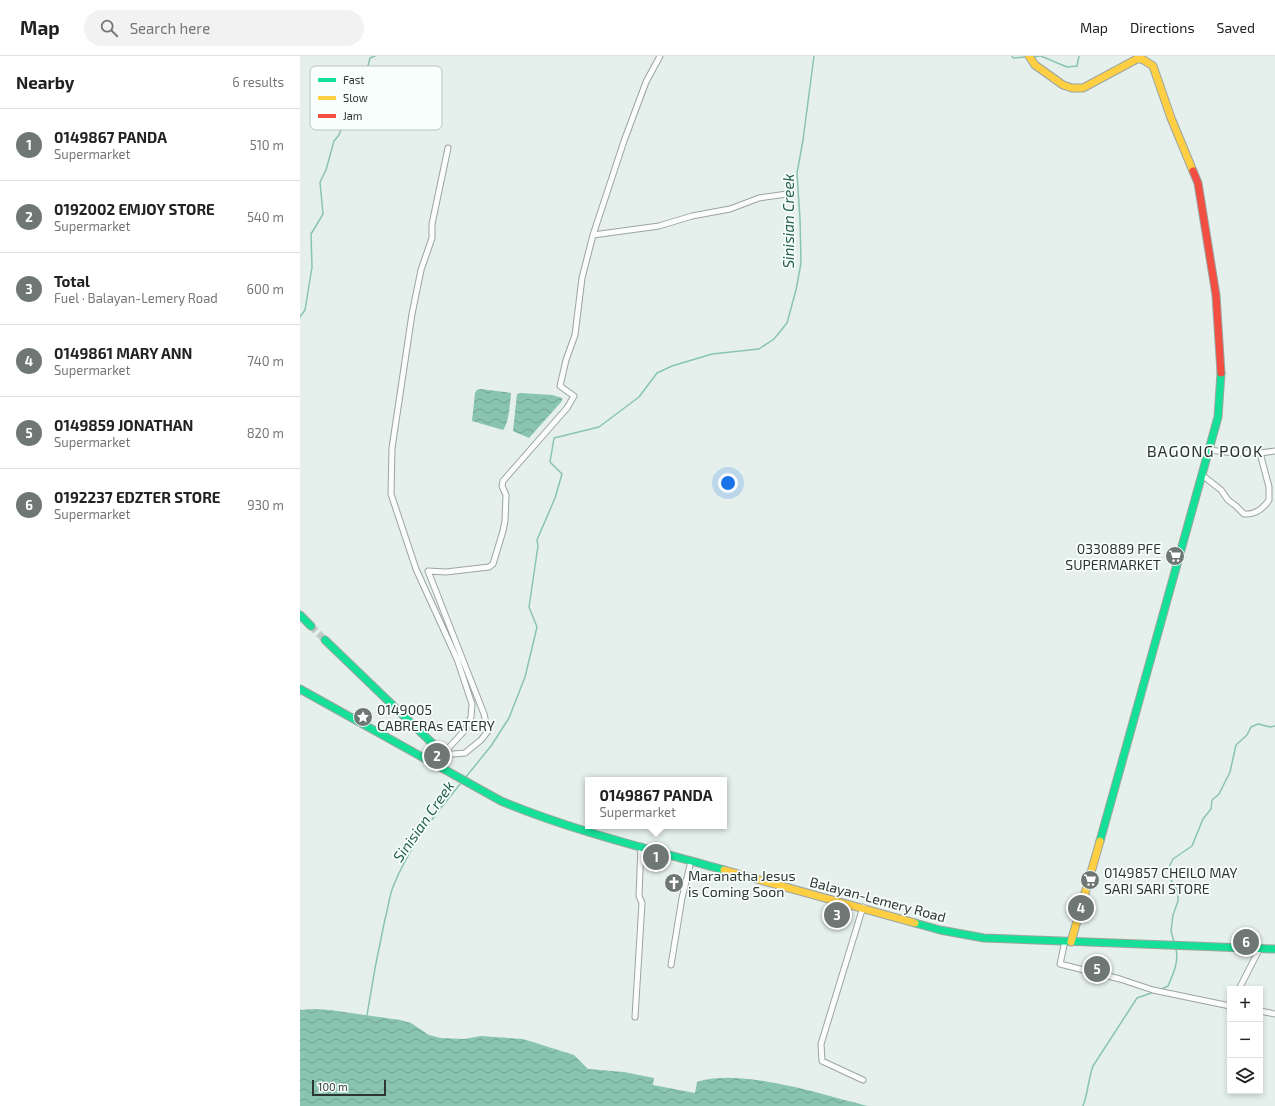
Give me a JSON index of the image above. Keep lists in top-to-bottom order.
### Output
{
  "streets": {
    "street": ["Balayan-Lemery Road"]
  },
  "districts": ["BAGONG POOK"],
  "water": ["Sinisian Creek"],
  "places": {
    "supermarket": ["0330889 PFE SUPERMARKET", "0149857 CHEILO MAY SARI SARI STORE"],
    "place": ["0149005 CABRERAs EATERY"],
    "church": ["Maranatha Jesus is Coming Soon"]
  },
  "legend": ["Fast", "Slow", "Jam"],
  "scale_bar": "100 m",
  "page": {
    "header": "Map",
    "search": "Search here",
    "nav": ["Map", "Directions", "Saved"],
    "heading": ["Nearby", "6 results"],
    "list": [
      {
        "mark": "1",
        "name": "0149867 PANDA",
        "note": "Supermarket",
        "value": "510 m"
      },
      {
        "mark": "2",
        "name": "0192002 EMJOY STORE",
        "note": "Supermarket",
        "value": "540 m"
      },
      {
        "mark": "3",
        "name": "Total",
        "note": "Fuel · Balayan-Lemery Road",
        "value": "600 m"
      },
      {
        "mark": "4",
        "name": "0149861 MARY ANN",
        "note": "Supermarket",
        "value": "740 m"
      },
      {
        "mark": "5",
        "name": "0149859 JONATHAN",
        "note": "Supermarket",
        "value": "820 m"
      },
      {
        "mark": "6",
        "name": "0192237 EDZTER STORE",
        "note": "Supermarket",
        "value": "930 m"
      }
    ],
    "pins": [
      "2",
      "1",
      "4",
      "3",
      "6",
      "5"
    ],
    "popup": ["0149867 PANDA", "Supermarket"],
    "map_buttons": ["+", "−"],
    "scale": "100 m"
  }
}
